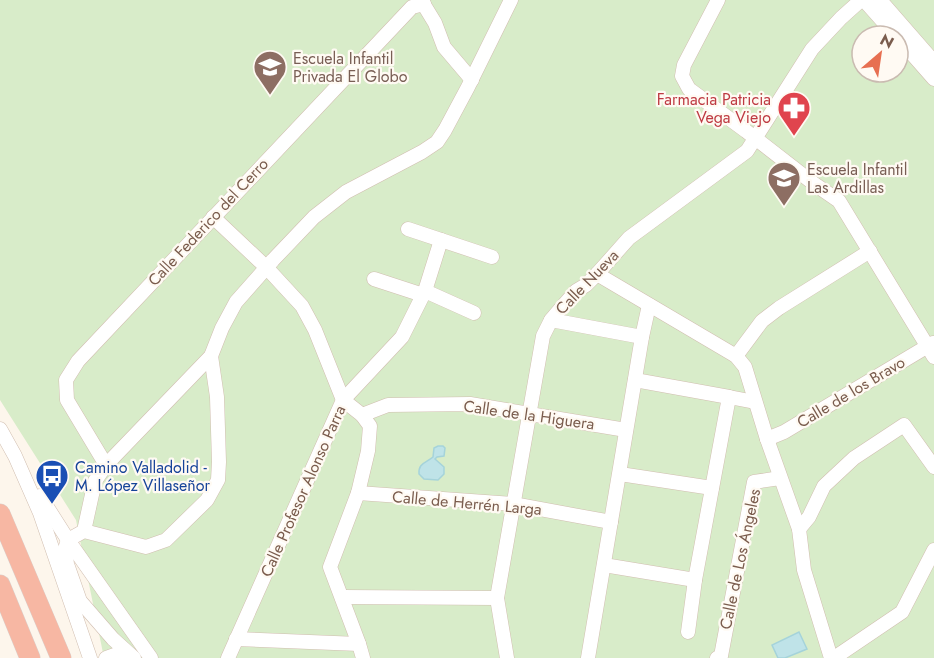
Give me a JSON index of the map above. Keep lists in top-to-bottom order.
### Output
{
  "streets": {
    "street": [
      "Calle Federico del Cerro",
      "Calle Nueva",
      "Calle de los Bravo",
      "Calle de la Higuera",
      "Calle Profesor Alonso Parra",
      "Calle de Herrén Larga",
      "Calle de Los Ángeles"
    ]
  },
  "crossings": [
    ["Calle Nueva", "Calle de la Higuera"],
    ["Calle Nueva", "Calle de Herrén Larga"]
  ],
  "places": {
    "school or university": ["Escuela Infantil Privada El Globo", "Escuela Infantil Las Ardillas"],
    "pharmacy": ["Farmacia Patricia Vega Viejo"],
    "bus stop": ["Camino Valladolid - M. López Villaseñor"]
  },
  "north": "top right"
}
